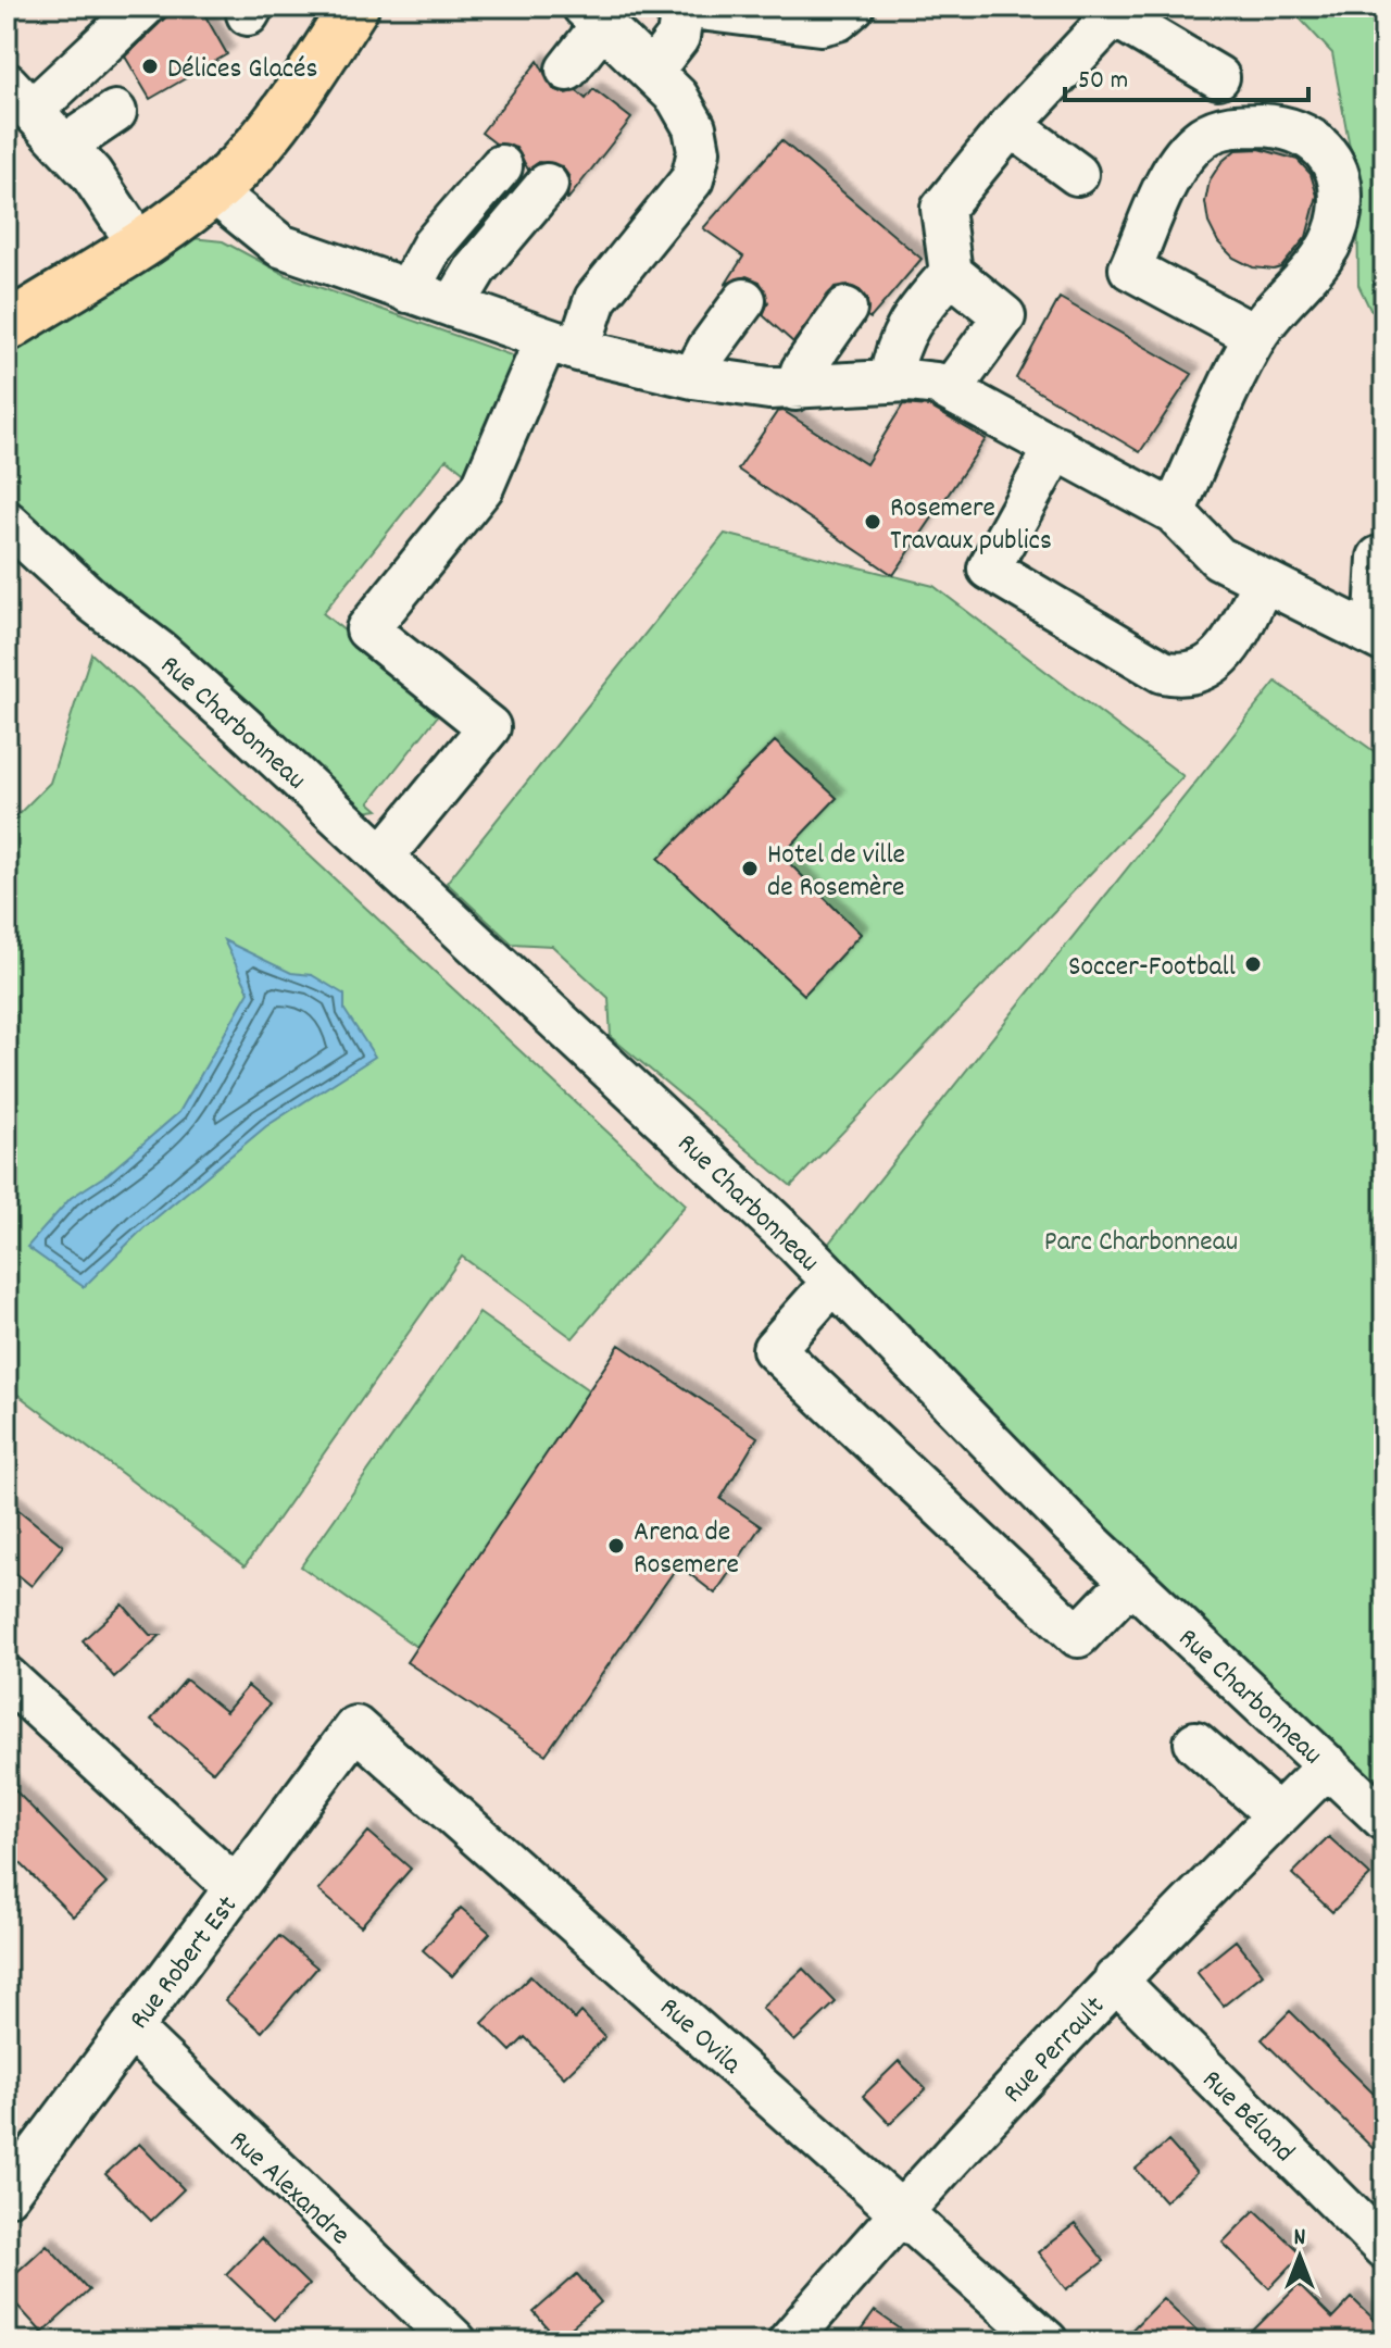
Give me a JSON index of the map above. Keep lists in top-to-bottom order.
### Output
{
  "streets": {
    "street": [
      "Rue Charbonneau",
      "Rue Robert Est",
      "Rue Ovila",
      "Rue Perrault",
      "Rue Béland",
      "Rue Alexandre"
    ]
  },
  "crossings": [
    ["Rue Charbonneau", "Rue Perrault"],
    ["Rue Robert Est", "Rue Ovila"],
    ["Rue Robert Est", "Rue Alexandre"],
    ["Rue Ovila", "Rue Perrault"],
    ["Rue Perrault", "Rue Béland"]
  ],
  "parks": ["Parc Charbonneau"],
  "places": [
    "Délices Glacés",
    "Rosemere Travaux publics",
    "Hotel de ville de Rosemère",
    "Soccer-Football",
    "Arena de Rosemere"
  ],
  "scale_bar": "50 m",
  "north": "top"
}
